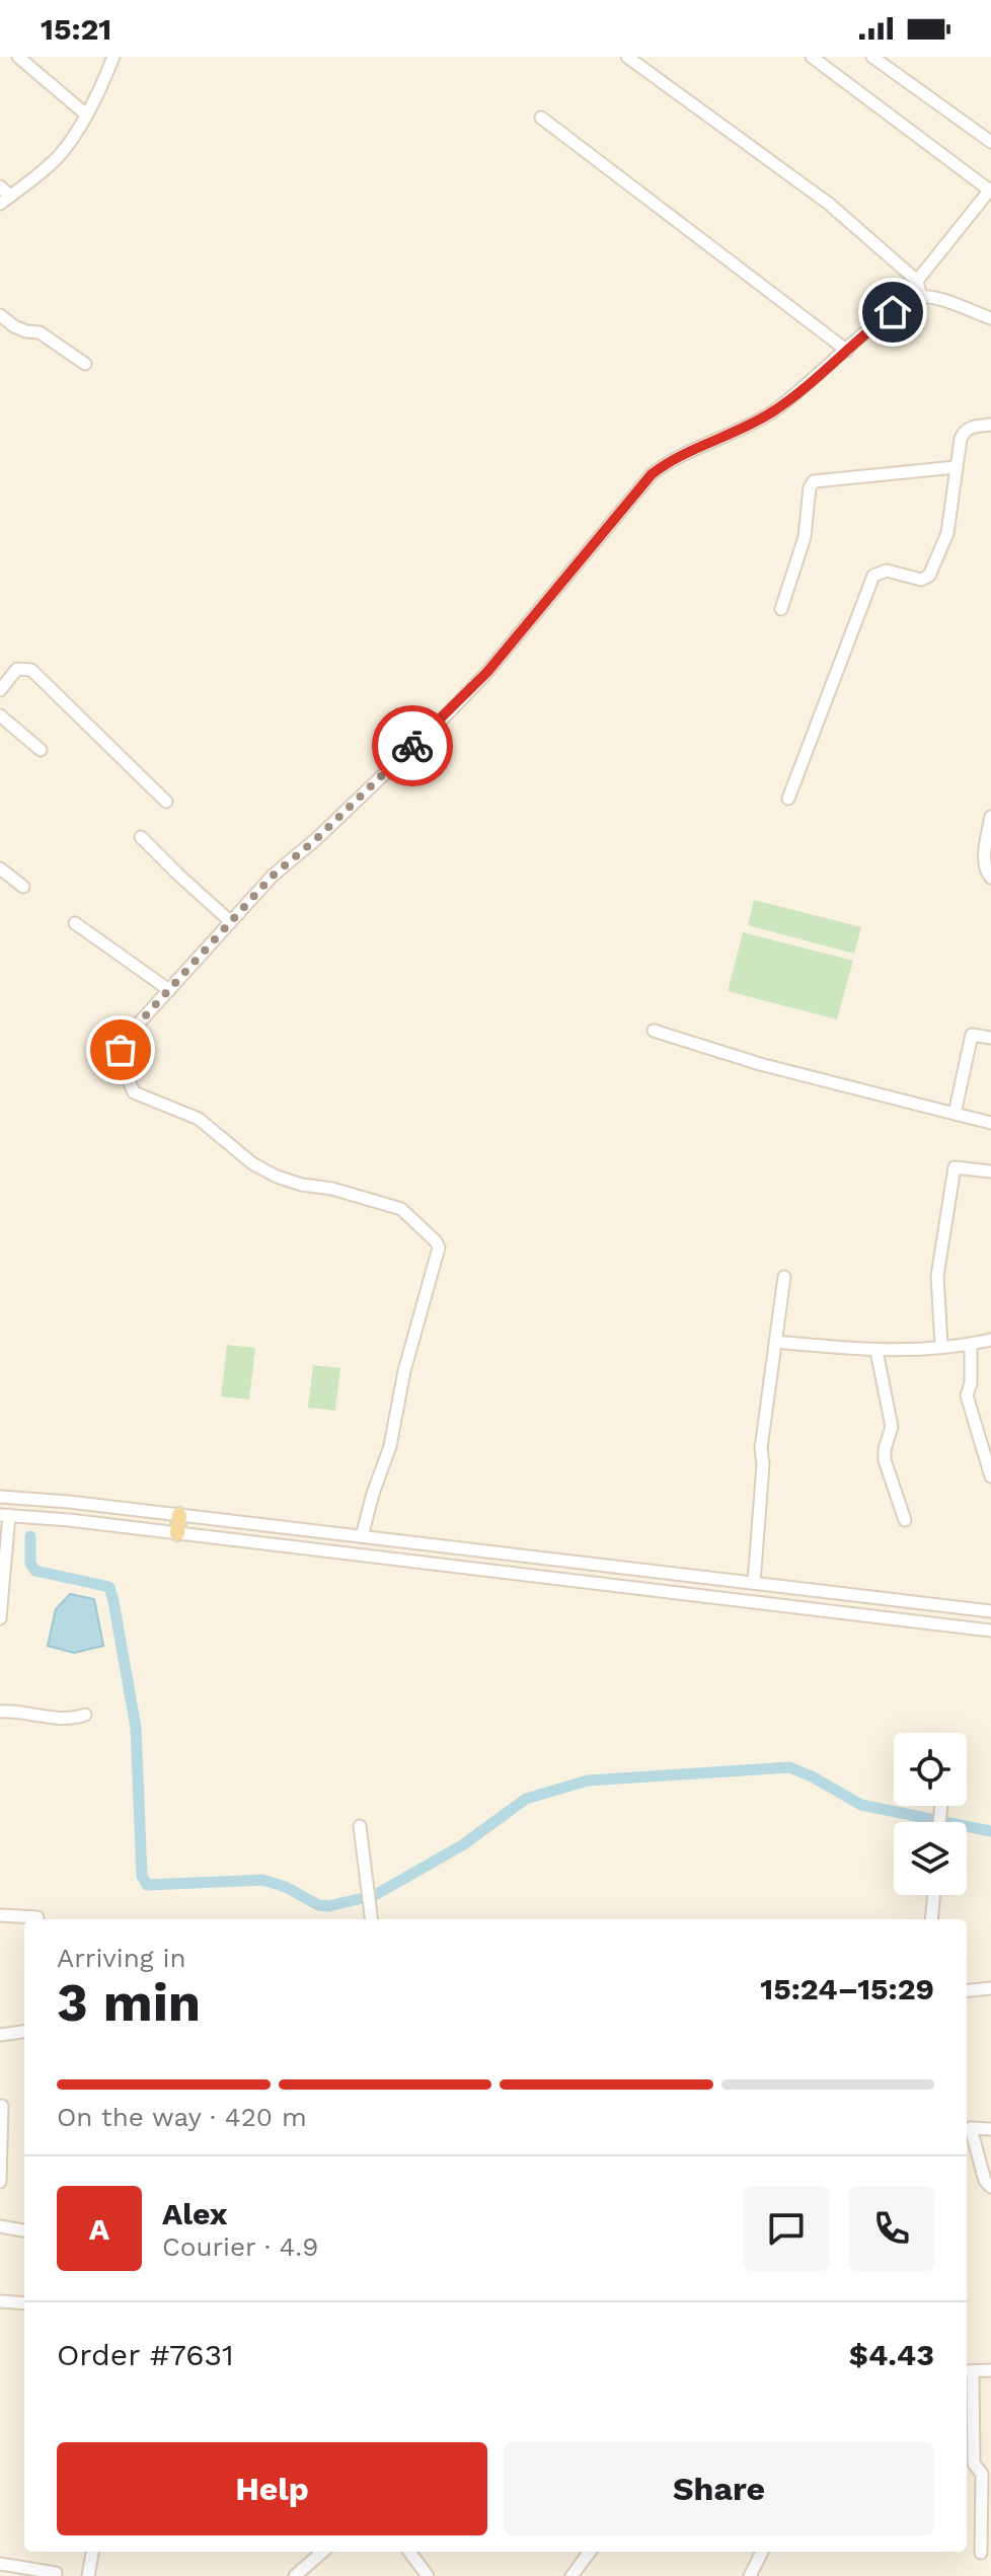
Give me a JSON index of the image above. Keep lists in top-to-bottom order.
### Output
{
  "page": {
    "status": "15:21",
    "heading": ["3 min", "Arriving in", "15:24–15:29"],
    "panel": [
      "Alex",
      "Courier · 4.9",
      "Order #7631",
      "$4.43"
    ],
    "bar": "On the way · 420 m",
    "round": "A",
    "buttons": ["Help", "Share"]
  }
}
